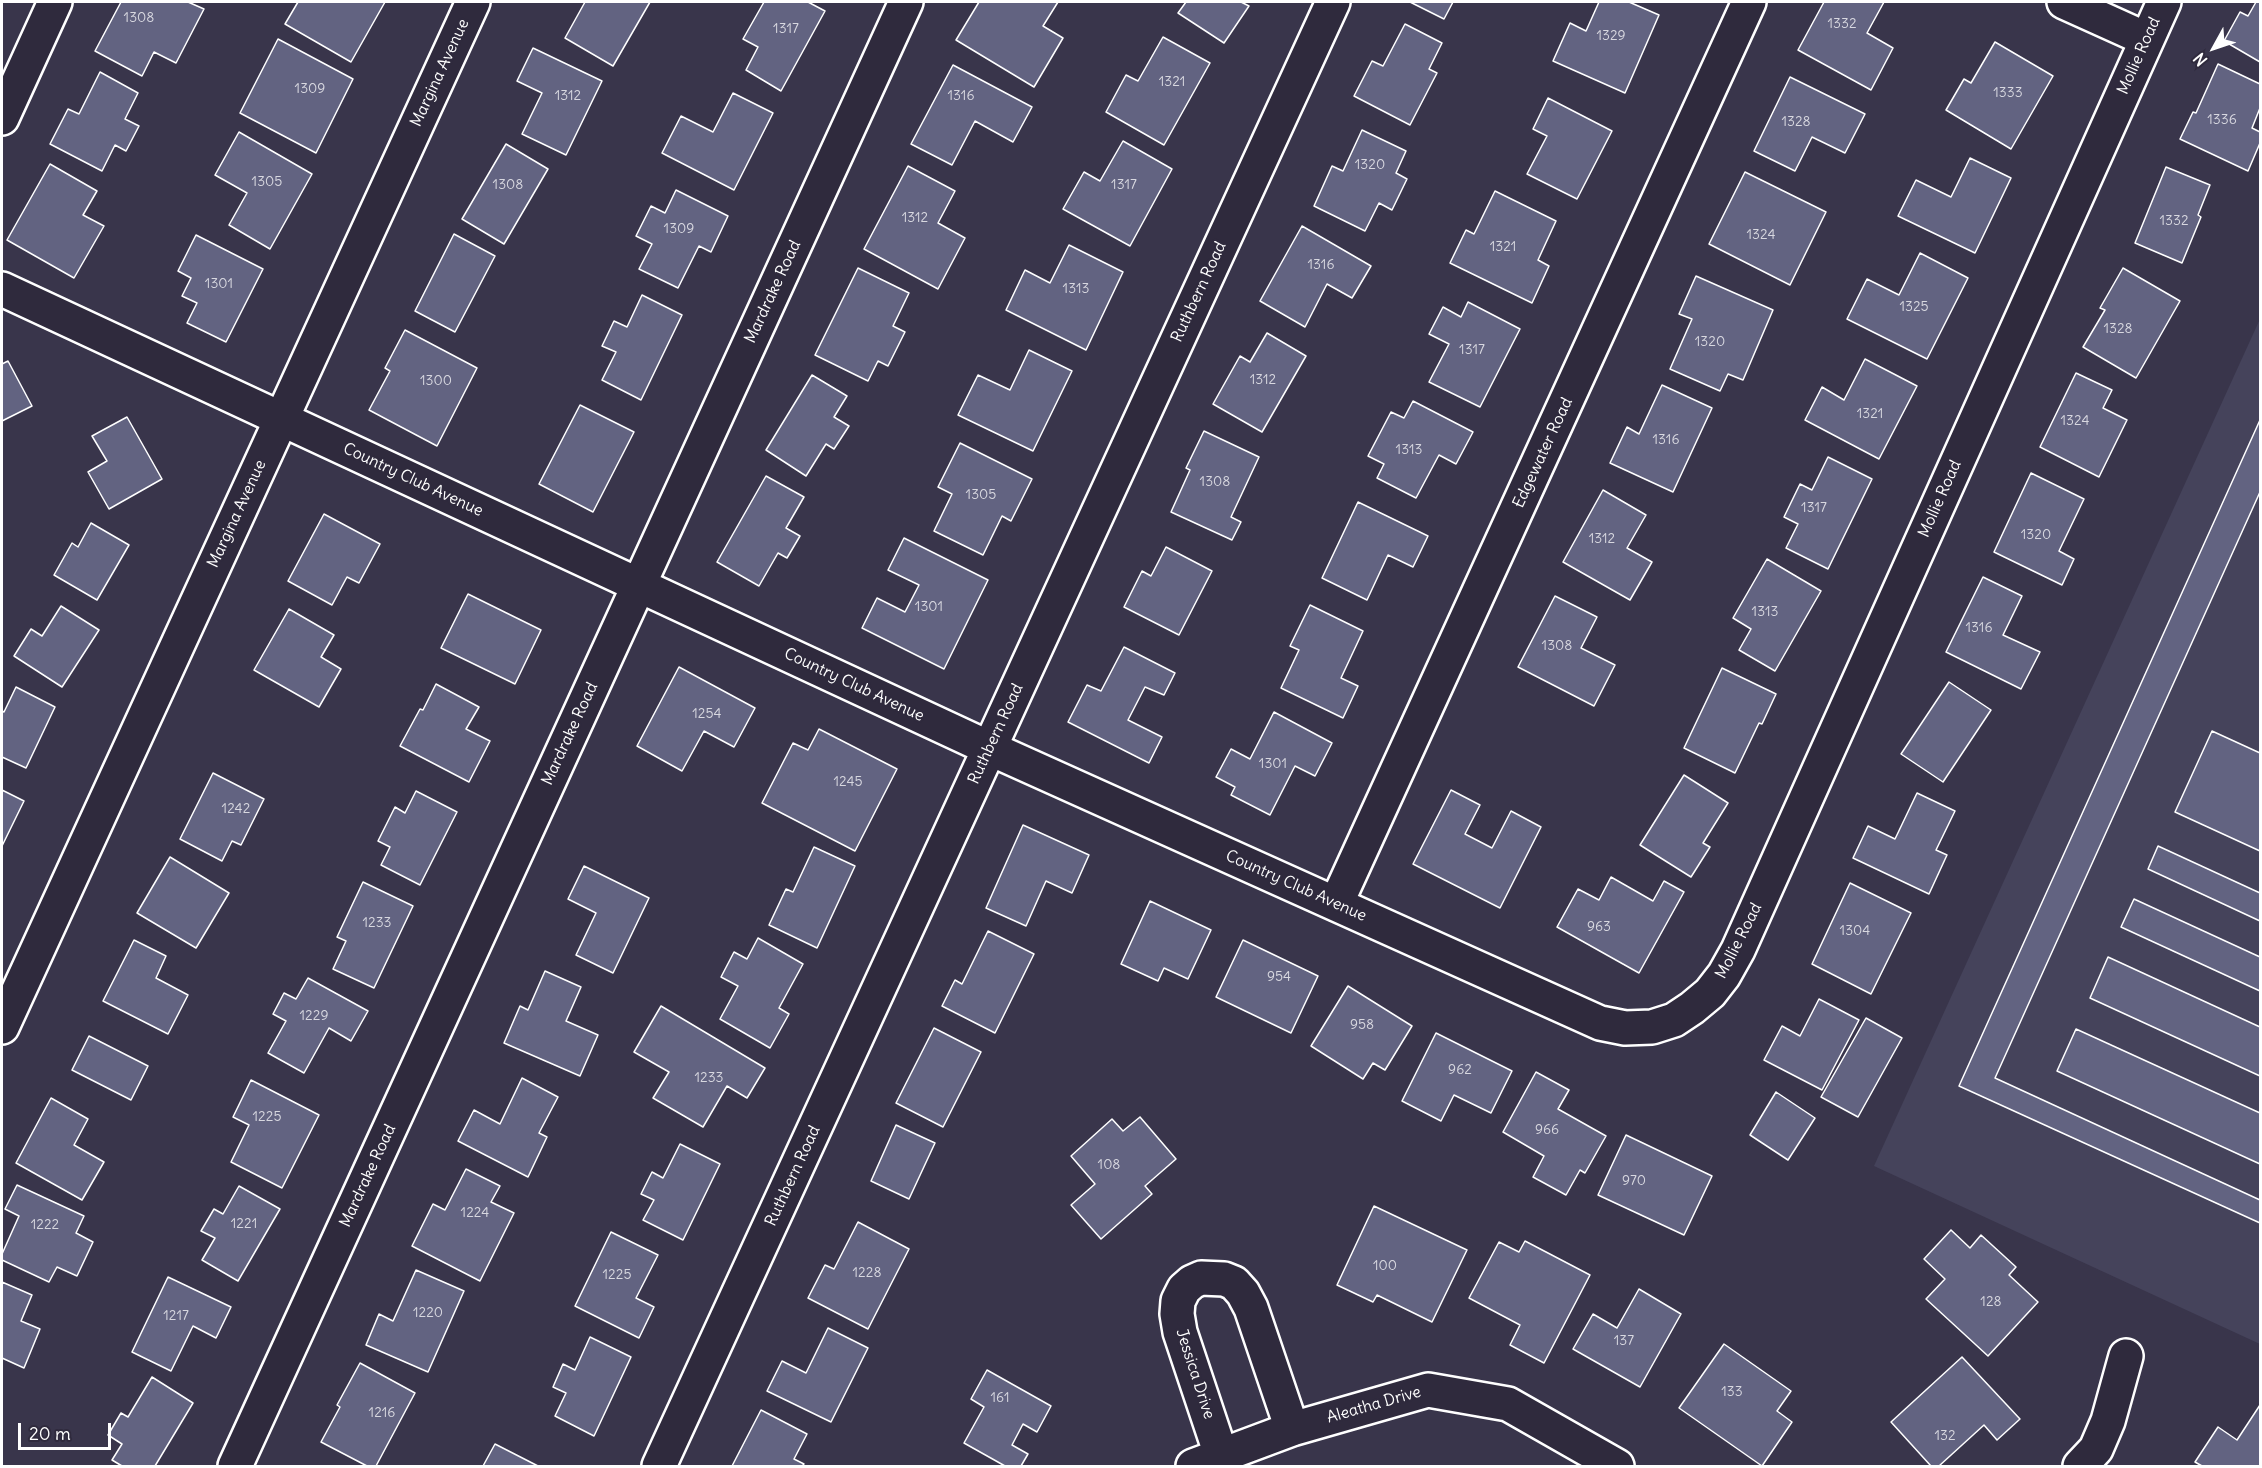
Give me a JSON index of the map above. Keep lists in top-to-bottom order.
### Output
{
  "streets": {
    "street": [
      "Mollie Road",
      "Margina Avenue",
      "Mardrake Road",
      "Ruthbern Road",
      "Edgewater Road",
      "Country Club Avenue",
      "Jessica Drive",
      "Aleatha Drive"
    ]
  },
  "crossings": [
    ["Mollie Road", "Country Club Avenue"],
    ["Margina Avenue", "Country Club Avenue"],
    ["Mardrake Road", "Country Club Avenue"],
    ["Ruthbern Road", "Country Club Avenue"],
    ["Edgewater Road", "Country Club Avenue"],
    ["Jessica Drive", "Aleatha Drive"]
  ],
  "house_numbers": [
    "1308",
    "1332",
    "1317",
    "1329",
    "1321",
    "1309",
    "1333",
    "1312",
    "1316",
    "1336",
    "1328",
    "1320",
    "1305",
    "1308",
    "1317",
    "1312",
    "1332",
    "1309",
    "1324",
    "1321",
    "1316",
    "1301",
    "1313",
    "1325",
    "1328",
    "1320",
    "1317",
    "1312",
    "1300",
    "1321",
    "1324",
    "1316",
    "1313",
    "1308",
    "1305",
    "1317",
    "1320",
    "1312",
    "1301",
    "1313",
    "1316",
    "1308",
    "1254",
    "1301",
    "1245",
    "1242",
    "1233",
    "963",
    "1304",
    "954",
    "1229",
    "958",
    "962",
    "1233",
    "1225",
    "966",
    "108",
    "970",
    "1224",
    "1221",
    "1222",
    "100",
    "1228",
    "1225",
    "128",
    "1220",
    "1217",
    "137",
    "133",
    "161",
    "1216",
    "132"
  ],
  "scale_bar": "20 m",
  "north": "bottom left"
}
